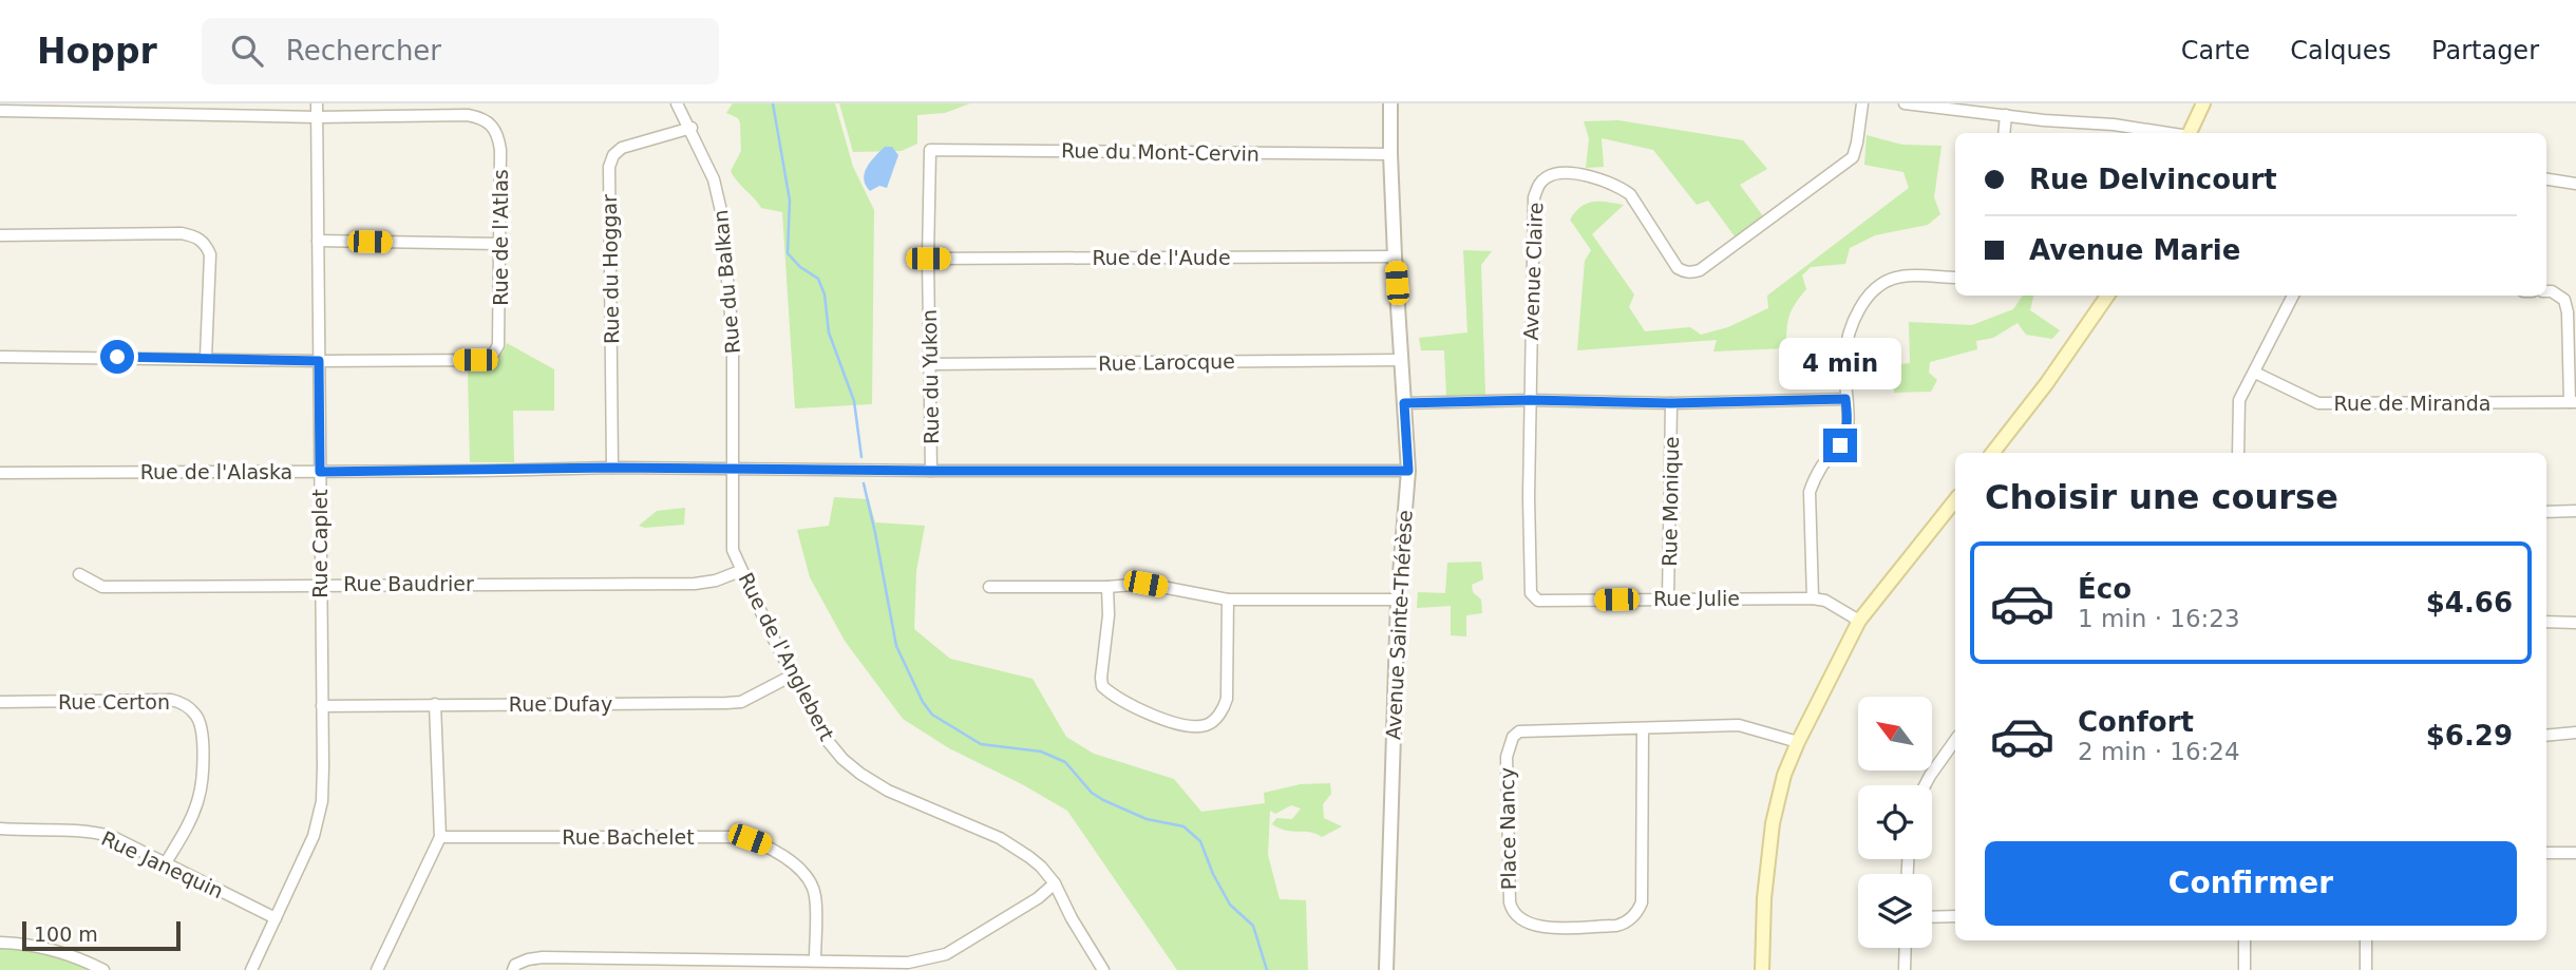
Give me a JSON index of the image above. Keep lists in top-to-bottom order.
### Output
{
  "streets": {
    "street": [
      "Rue du Mont-Cervin",
      "Rue de l'Atlas",
      "Rue de l'Aude",
      "Rue du Hoggar",
      "Avenue Claire",
      "Rue du Balkan",
      "Rue Larocque",
      "Rue du Yukon",
      "Rue de Miranda",
      "Rue de l'Alaska",
      "Rue Monique",
      "Rue Caplet",
      "Rue Baudrier",
      "Rue Julie",
      "Avenue Sainte-Thérèse",
      "Rue de l'Anglebert",
      "Rue Certon",
      "Rue Dufay",
      "Place Nancy",
      "Rue Bachelet",
      "Rue Janequin"
    ]
  },
  "crossings": [
    ["Rue du Mont-Cervin", "Rue du Yukon"],
    ["Rue du Mont-Cervin", "Avenue Sainte-Thérèse"],
    ["Rue de l'Atlas", "Rue Caplet"],
    ["Rue de l'Aude", "Rue du Yukon"],
    ["Rue de l'Aude", "Avenue Sainte-Thérèse"],
    ["Rue du Hoggar", "Rue du Balkan"],
    ["Rue du Hoggar", "Rue de l'Alaska"],
    ["Avenue Claire", "Rue Julie"],
    ["Rue du Balkan", "Rue de l'Alaska"],
    ["Rue du Balkan", "Rue de l'Anglebert"],
    ["Rue Larocque", "Rue du Yukon"],
    ["Rue Larocque", "Avenue Sainte-Thérèse"],
    ["Rue du Yukon", "Rue de l'Alaska"],
    ["Rue de l'Alaska", "Rue Caplet"],
    ["Rue de l'Alaska", "Avenue Sainte-Thérèse"],
    ["Rue de l'Alaska", "Rue de l'Anglebert"],
    ["Rue Monique", "Rue Julie"],
    ["Rue Caplet", "Rue Baudrier"],
    ["Rue Caplet", "Rue Dufay"],
    ["Rue Caplet", "Rue Janequin"],
    ["Rue Baudrier", "Rue de l'Anglebert"],
    ["Rue de l'Anglebert", "Rue Dufay"],
    ["Rue Certon", "Rue Janequin"]
  ],
  "scale_bar": "100 m",
  "north": "top left",
  "page": {
    "header": "Hoppr",
    "search": "Rechercher",
    "nav": ["Carte", "Calques", "Partager"],
    "banner": ["Rue Delvincourt", "Avenue Marie"],
    "bubble": "4 min",
    "heading": "Choisir une course",
    "list": [
      {
        "name": "Éco",
        "note": "1 min · 16:23",
        "value": "$4.66"
      },
      {
        "name": "Confort",
        "note": "2 min · 16:24",
        "value": "$6.29"
      }
    ],
    "buttons": "Confirmer",
    "scale": "100 m"
  }
}
